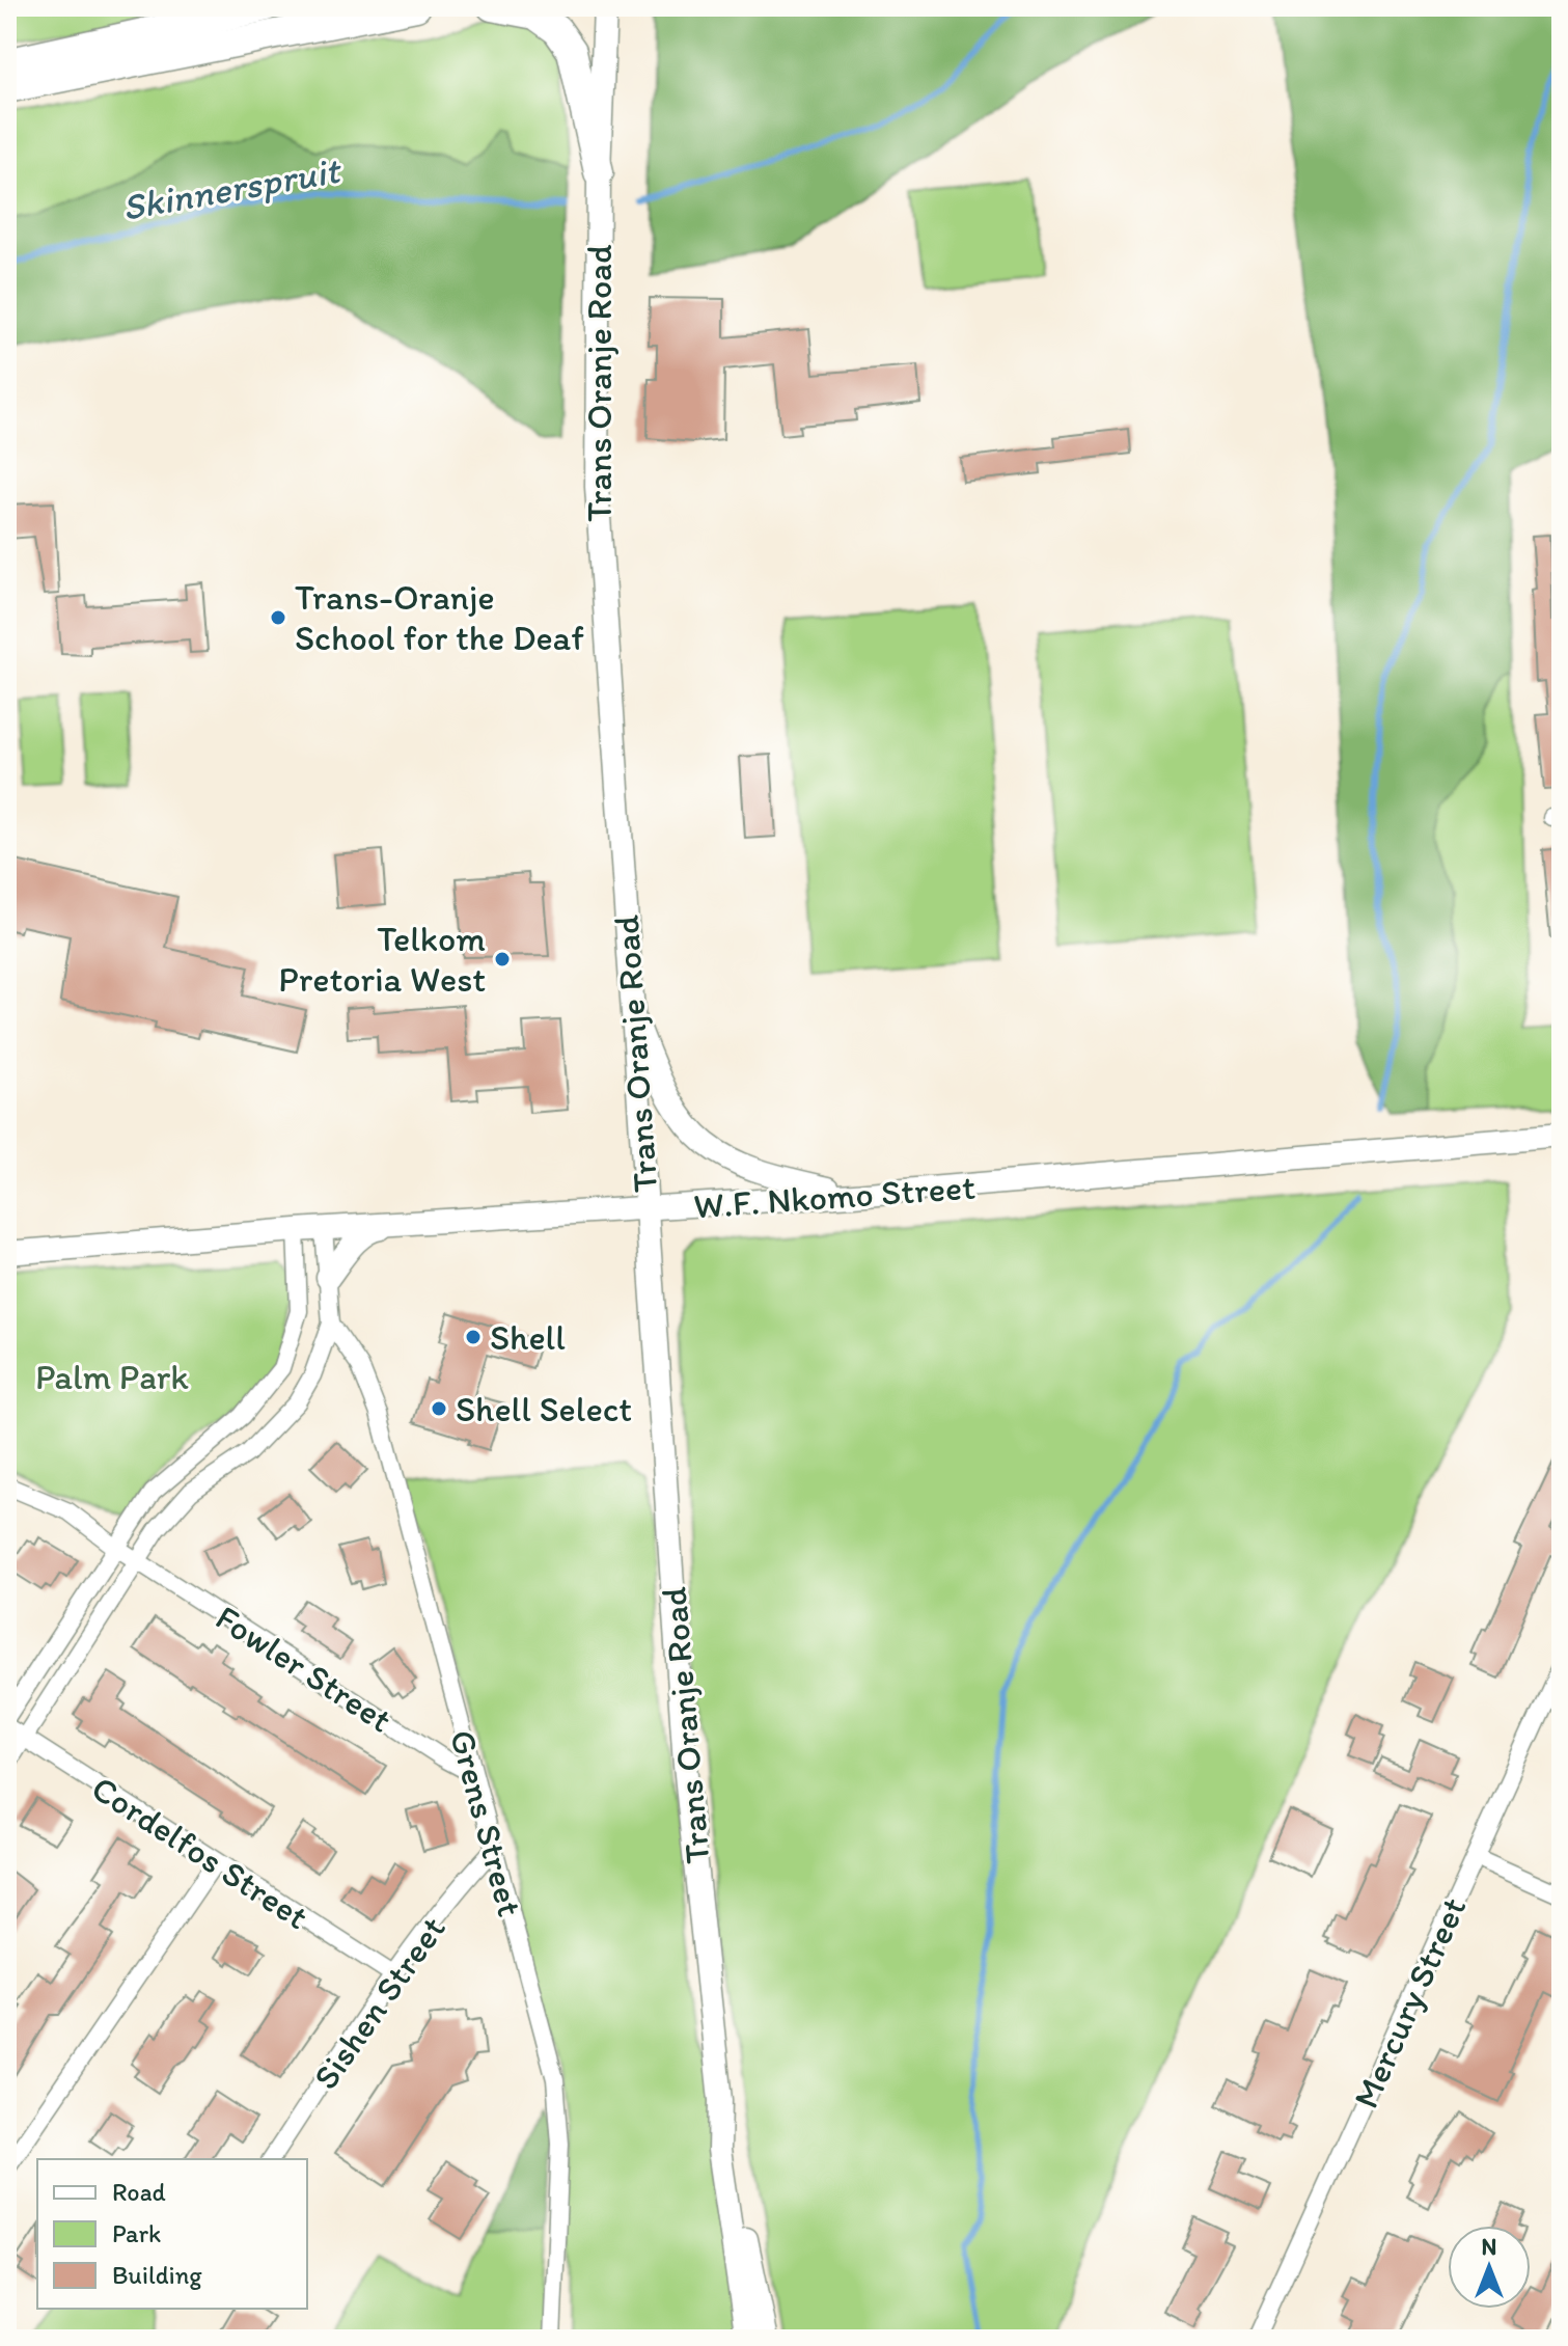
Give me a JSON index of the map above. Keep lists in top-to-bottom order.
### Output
{
  "streets": {
    "main road": ["Trans Oranje Road", "W.F. Nkomo Street"],
    "street": [
      "Fowler Street",
      "Grens Street",
      "Cordelfos Street",
      "Sishen Street",
      "Mercury Street"
    ]
  },
  "crossings": [
    ["Trans Oranje Road", "W.F. Nkomo Street"],
    ["Fowler Street", "Grens Street"],
    ["Grens Street", "Sishen Street"],
    ["Cordelfos Street", "Sishen Street"]
  ],
  "water": ["Skinnerspruit"],
  "parks": ["Palm Park"],
  "places": [
    "Trans-Oranje School for the Deaf",
    "Telkom Pretoria West",
    "Shell",
    "Shell Select"
  ],
  "legend": ["Road", "Park", "Building"],
  "north": "top"
}
